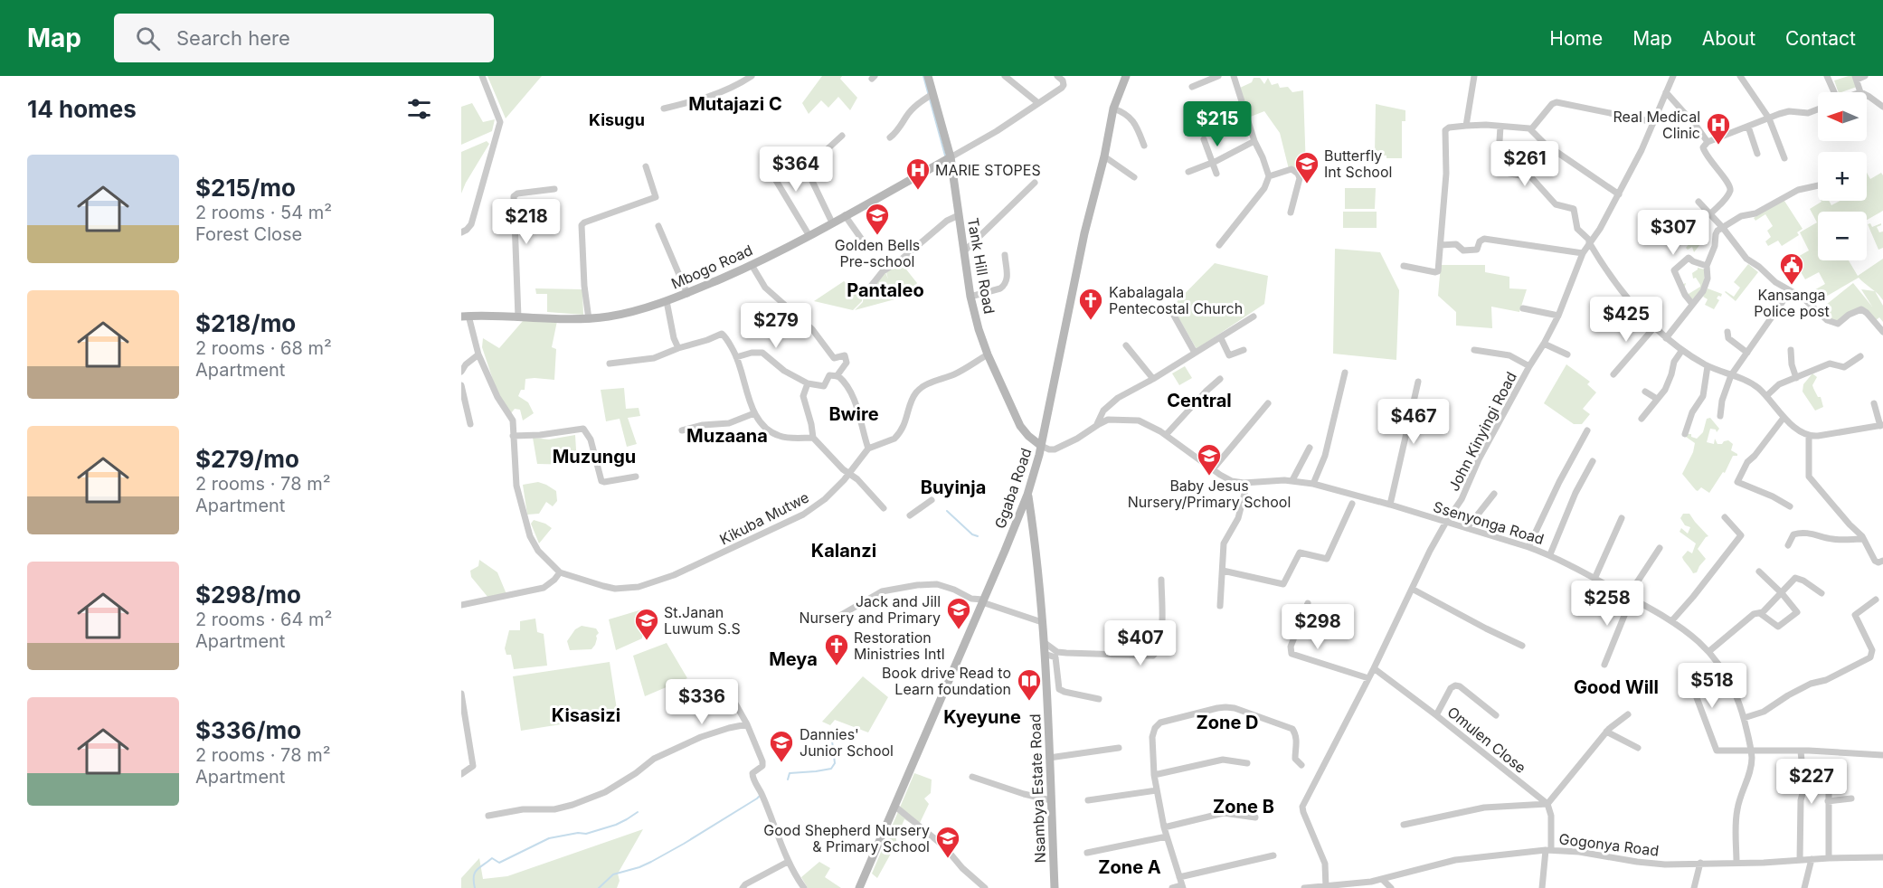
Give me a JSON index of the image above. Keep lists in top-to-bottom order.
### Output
{
  "streets": {
    "street": [
      "Tank Hill Road",
      "Mbogo Road",
      "John Kinyingi Road",
      "Ggaba Road",
      "Kikuba Mutwe",
      "Ssenyonga Road",
      "Omulen Close",
      "Nsambya Estate Road",
      "Gogonya Road"
    ]
  },
  "crossings": [
    ["Tank Hill Road", "Mbogo Road"],
    ["Tank Hill Road", "Ggaba Road"],
    ["Tank Hill Road", "Kikuba Mutwe"],
    ["Tank Hill Road", "Ssenyonga Road"],
    ["John Kinyingi Road", "Ssenyonga Road"],
    ["John Kinyingi Road", "Omulen Close"],
    ["John Kinyingi Road", "Gogonya Road"],
    ["Ggaba Road", "Ssenyonga Road"],
    ["Ggaba Road", "Nsambya Estate Road"],
    ["Ssenyonga Road", "Gogonya Road"]
  ],
  "districts": [
    "Mutajazi C",
    "Kisugu",
    "Pantaleo",
    "Central",
    "Bwire",
    "Muzaana",
    "Muzungu",
    "Buyinja",
    "Kalanzi",
    "Meya",
    "Good Will",
    "Kisasizi",
    "Kyeyune",
    "Zone D",
    "Zone B",
    "Zone A"
  ],
  "places": {
    "hospital": ["Real Medical Clinic", "MARIE STOPES"],
    "school or university": [
      "Butterfly Int School",
      "Golden Bells Pre-school",
      "Baby Jesus Nursery/Primary School",
      "Jack and Jill Nursery and Primary",
      "St.Janan Luwum S.S",
      "Dannies' Junior School",
      "Good Shepherd Nursery & Primary School"
    ],
    "public building": ["Kansanga Police post"],
    "church": ["Kabalagala Pentecostal Church", "Restoration Ministries Intl"],
    "library": ["Book drive Read to Learn foundation"]
  },
  "north": "left",
  "page": {
    "header": "Map",
    "search": "Search here",
    "nav": [
      "Home",
      "Map",
      "About",
      "Contact"
    ],
    "heading": "14 homes",
    "map_buttons": ["+", "−"],
    "price": [
      "$215",
      "$261",
      "$364",
      "$218",
      "$307",
      "$425",
      "$279",
      "$467",
      "$258",
      "$298",
      "$407",
      "$518",
      "$336",
      "$227"
    ],
    "list": [
      {
        "name": "$215/mo",
        "note": "2 rooms · 54 m² · Forest Close"
      },
      {
        "name": "$218/mo",
        "note": "2 rooms · 68 m² · Apartment"
      },
      {
        "name": "$279/mo",
        "note": "2 rooms · 78 m² · Apartment"
      },
      {
        "name": "$298/mo",
        "note": "2 rooms · 64 m² · Apartment"
      },
      {
        "name": "$336/mo",
        "note": "2 rooms · 78 m² · Apartment"
      }
    ]
  }
}
